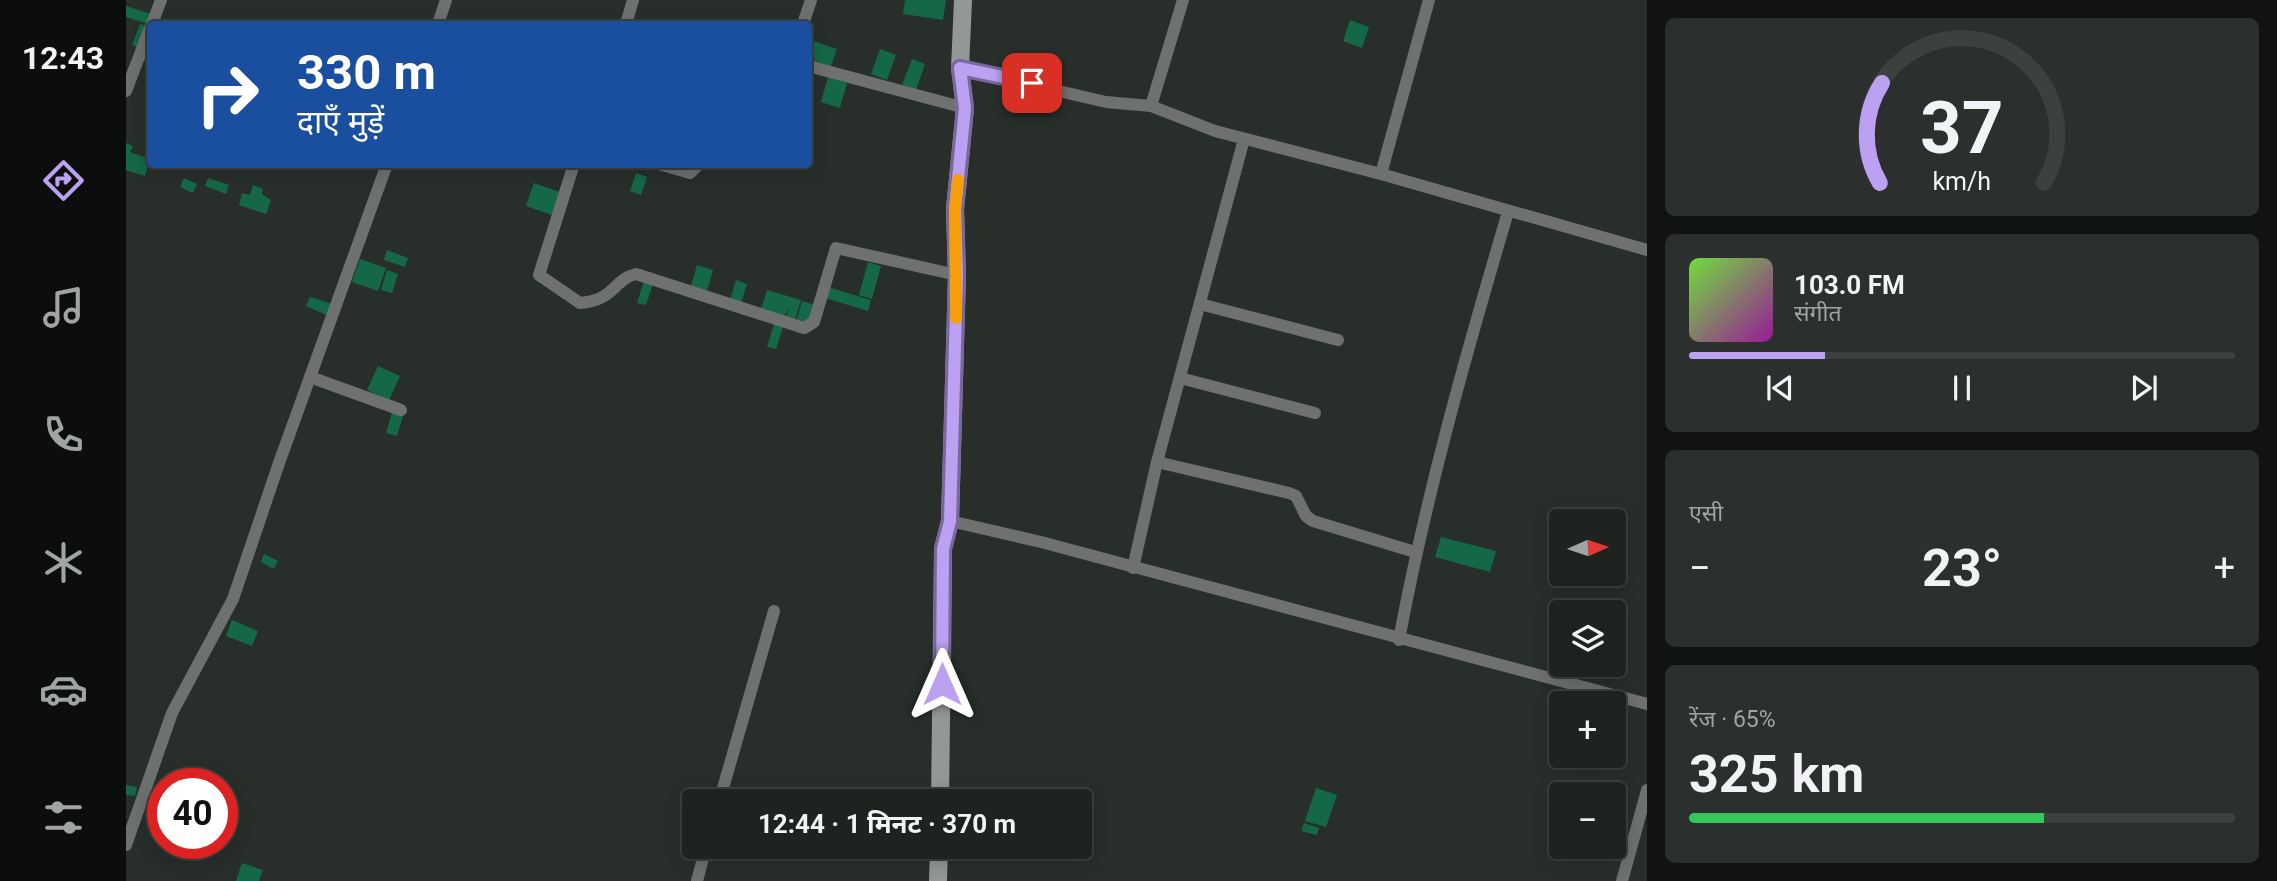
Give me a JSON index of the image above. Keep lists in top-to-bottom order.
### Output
{
  "north": "right",
  "page": {
    "tabs": "12:43",
    "turn": ["330 m", "दाएँ मुड़ें"],
    "song": ["103.0 FM", "संगीत"],
    "tile": [
      "एसी",
      ["रेंज · 65%", "325 km"]
    ],
    "map_buttons": ["+", "−"],
    "heat": ["−", "23°", "+"],
    "limit": "40",
    "trip": "12:44 · 1 मिनट · 370 m",
    "gauge": ["37", "km/h"]
  }
}
